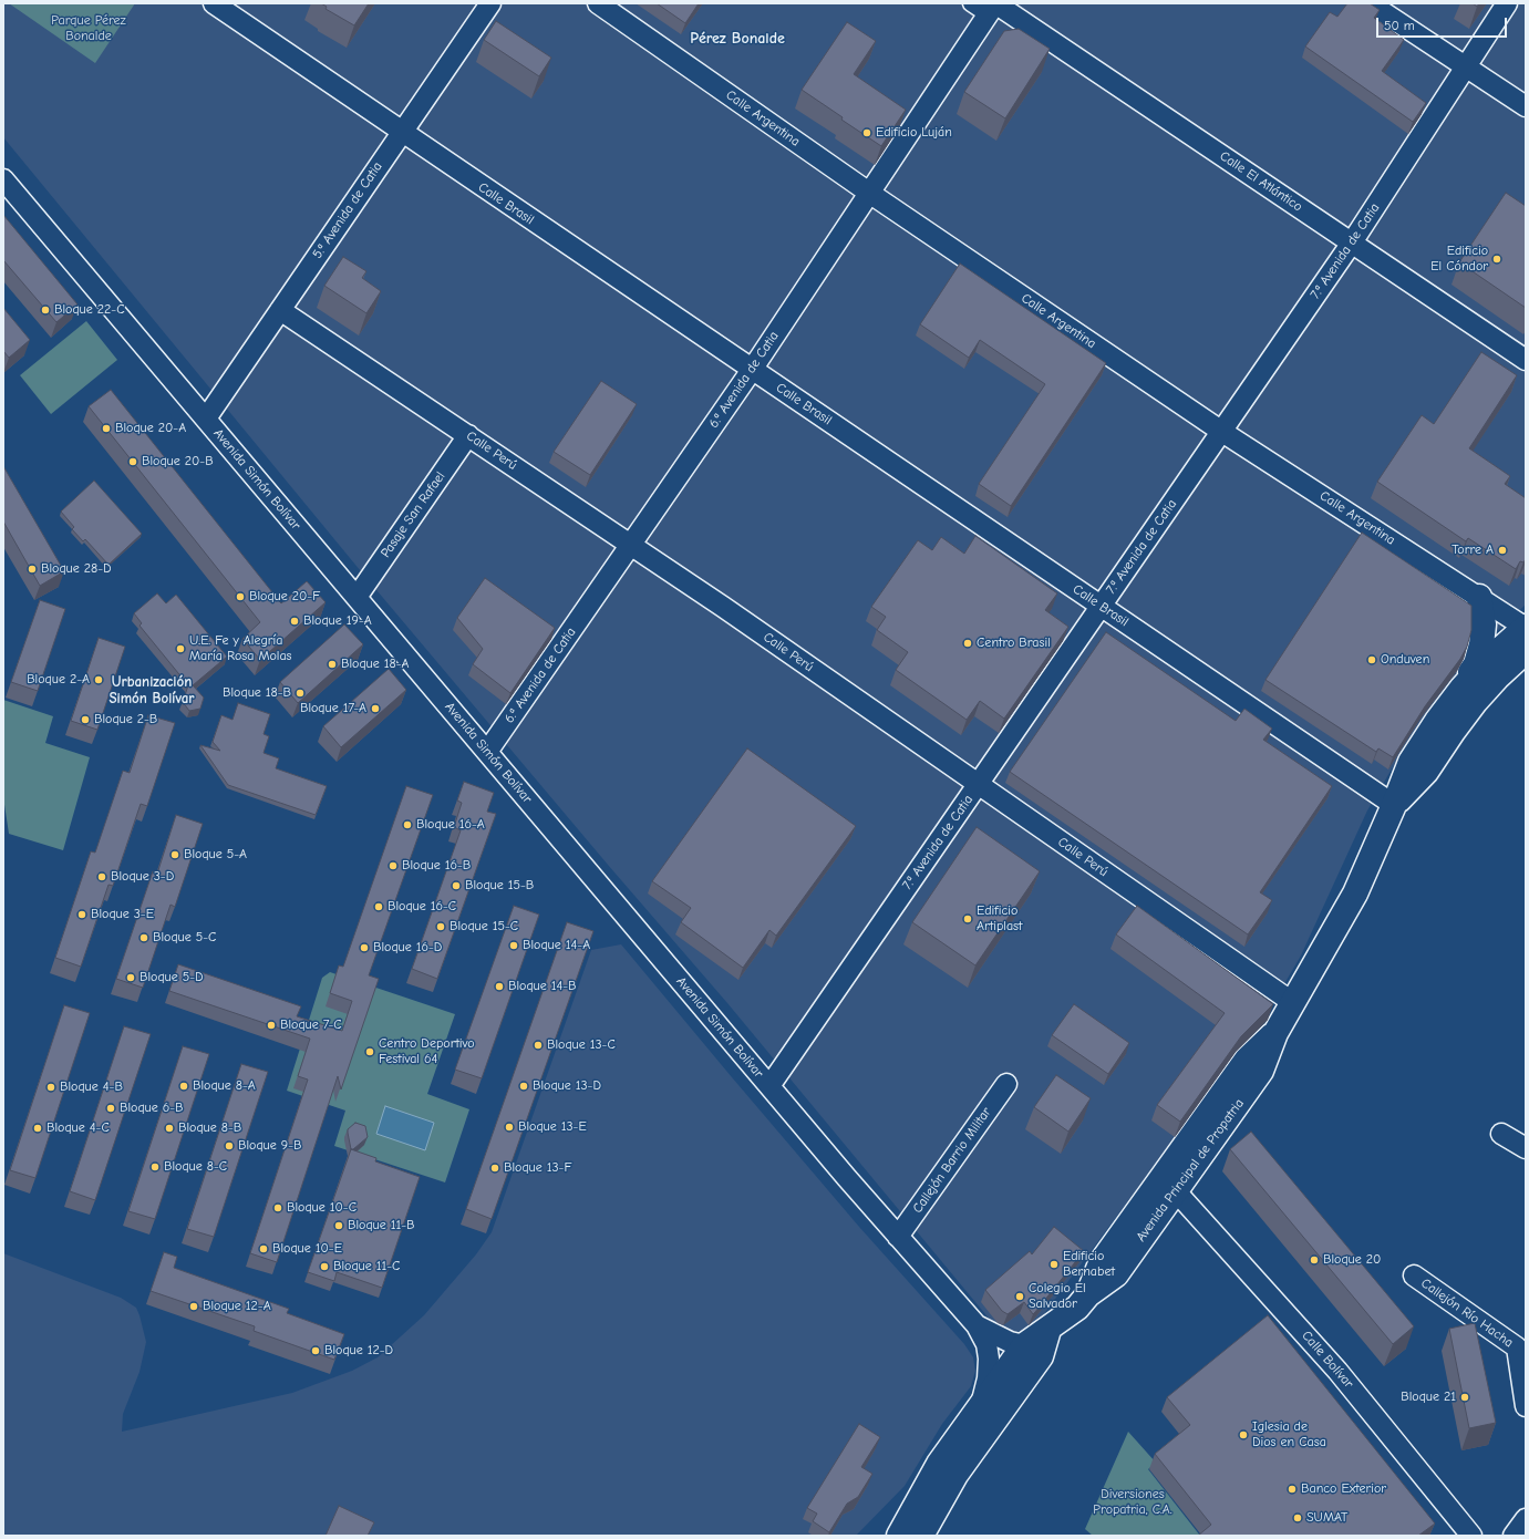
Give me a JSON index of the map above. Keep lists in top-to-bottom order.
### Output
{
  "streets": {
    "main road": ["Avenida Principal de Propatria"],
    "street": [
      "Calle Argentina",
      "Calle El Atlántico",
      "Calle Brasil",
      "5.ª Avenida de Catia",
      "7.ª Avenida de Catia",
      "6.ª Avenida de Catia",
      "Calle Perú",
      "Avenida Simón Bolívar",
      "Pasaje San Rafael",
      "Callejón Barrio Militar",
      "Callejón Río Hacha",
      "Calle Bolívar"
    ]
  },
  "crossings": [
    ["Calle Argentina", "7.ª Avenida de Catia"],
    ["Calle Argentina", "6.ª Avenida de Catia"],
    ["Calle Argentina", "Avenida Principal de Propatria"],
    ["Calle El Atlántico", "7.ª Avenida de Catia"],
    ["Calle El Atlántico", "6.ª Avenida de Catia"],
    ["Calle Brasil", "5.ª Avenida de Catia"],
    ["Calle Brasil", "7.ª Avenida de Catia"],
    ["Calle Brasil", "6.ª Avenida de Catia"],
    ["Calle Brasil", "Avenida Principal de Propatria"],
    ["5.ª Avenida de Catia", "Calle Perú"],
    ["5.ª Avenida de Catia", "Avenida Simón Bolívar"],
    ["7.ª Avenida de Catia", "Calle Perú"],
    ["7.ª Avenida de Catia", "Avenida Simón Bolívar"],
    ["6.ª Avenida de Catia", "Calle Perú"],
    ["6.ª Avenida de Catia", "Avenida Simón Bolívar"],
    ["Calle Perú", "Pasaje San Rafael"],
    ["Calle Perú", "Avenida Principal de Propatria"],
    ["Avenida Simón Bolívar", "Pasaje San Rafael"],
    ["Avenida Simón Bolívar", "Callejón Barrio Militar"],
    ["Avenida Simón Bolívar", "Avenida Principal de Propatria"],
    ["Avenida Principal de Propatria", "Calle Bolívar"]
  ],
  "districts": ["Pérez Bonalde", "Urbanización Simón Bolívar"],
  "parks": ["Parque Pérez Bonalde", "Diversiones Propatria, C.A."],
  "places": [
    "Edificio Luján",
    "Edificio El Cóndor",
    "Bloque 22-C",
    "Bloque 20-A",
    "Bloque 20-B",
    "Torre A",
    "Bloque 28-D",
    "Bloque 20-F",
    "Bloque 19-A",
    "Centro Brasil",
    "U.E. Fe y Alegría María Rosa Molas",
    "Onduven",
    "Bloque 18-A",
    "Bloque 2-A",
    "Bloque 18-B",
    "Bloque 17-A",
    "Bloque 2-B",
    "Bloque 16-A",
    "Bloque 5-A",
    "Bloque 16-B",
    "Bloque 3-D",
    "Bloque 15-B",
    "Bloque 16-C",
    "Bloque 3-E",
    "Edificio Artiplast",
    "Bloque 15-C",
    "Bloque 5-C",
    "Bloque 14-A",
    "Bloque 16-D",
    "Bloque 5-D",
    "Bloque 14-B",
    "Bloque 7-C",
    "Bloque 13-C",
    "Centro Deportivo Festival 64",
    "Bloque 8-A",
    "Bloque 13-D",
    "Bloque 4-B",
    "Bloque 6-B",
    "Bloque 13-E",
    "Bloque 4-C",
    "Bloque 8-B",
    "Bloque 9-B",
    "Bloque 8-C",
    "Bloque 13-F",
    "Bloque 10-C",
    "Bloque 11-B",
    "Bloque 10-E",
    "Bloque 20",
    "Edificio Bernabet",
    "Bloque 11-C",
    "Colegio El Salvador",
    "Bloque 12-A",
    "Bloque 12-D",
    "Bloque 21",
    "Iglesia de Dios en Casa",
    "Banco Exterior",
    "SUMAT"
  ],
  "scale_bar": "50 m"
}
